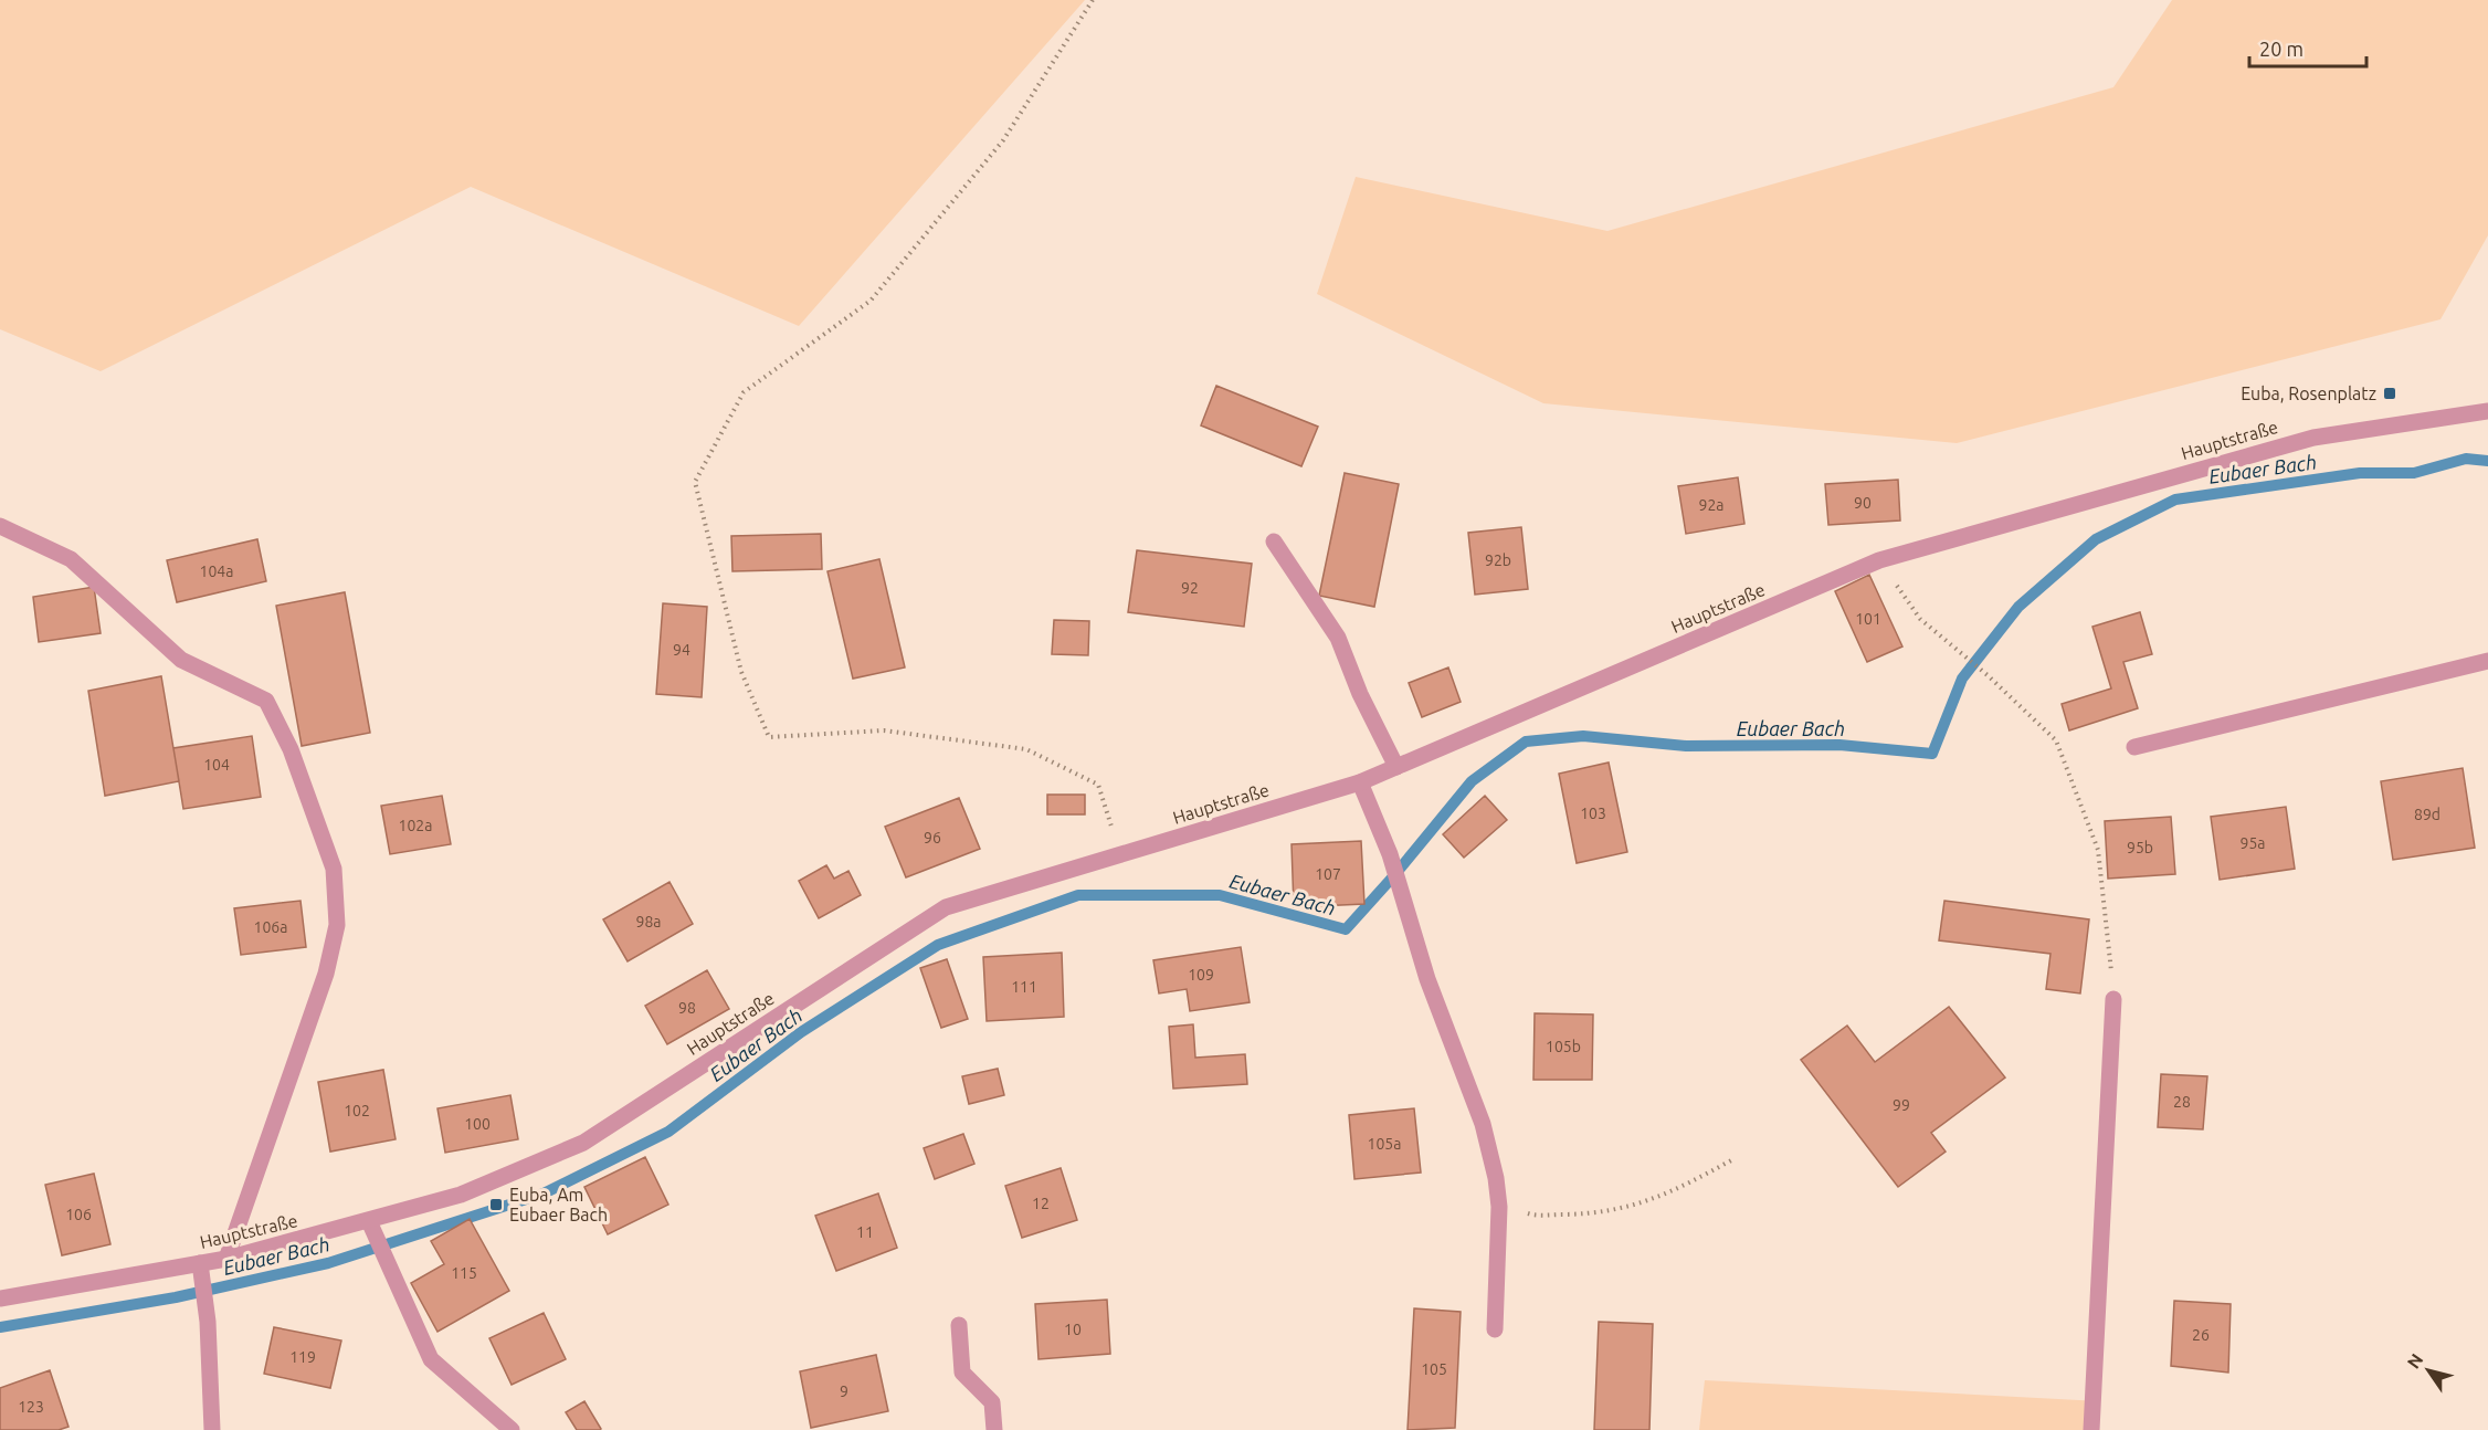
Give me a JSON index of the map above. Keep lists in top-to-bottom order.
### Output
{
  "streets": {
    "street": ["Hauptstraße"]
  },
  "water": ["Eubaer Bach"],
  "places": {
    "transit": ["Euba, Rosenplatz", "Euba, Am Eubaer Bach"]
  },
  "house_numbers": [
    "90",
    "92a",
    "92b",
    "104a",
    "92",
    "101",
    "94",
    "104",
    "103",
    "89d",
    "102a",
    "96",
    "95a",
    "95b",
    "107",
    "98a",
    "106a",
    "109",
    "111",
    "98",
    "105b",
    "28",
    "99",
    "102",
    "100",
    "105a",
    "12",
    "106",
    "11",
    "115",
    "10",
    "26",
    "119",
    "105",
    "9",
    "123"
  ],
  "scale_bar": "20 m",
  "north": "top left"
}
